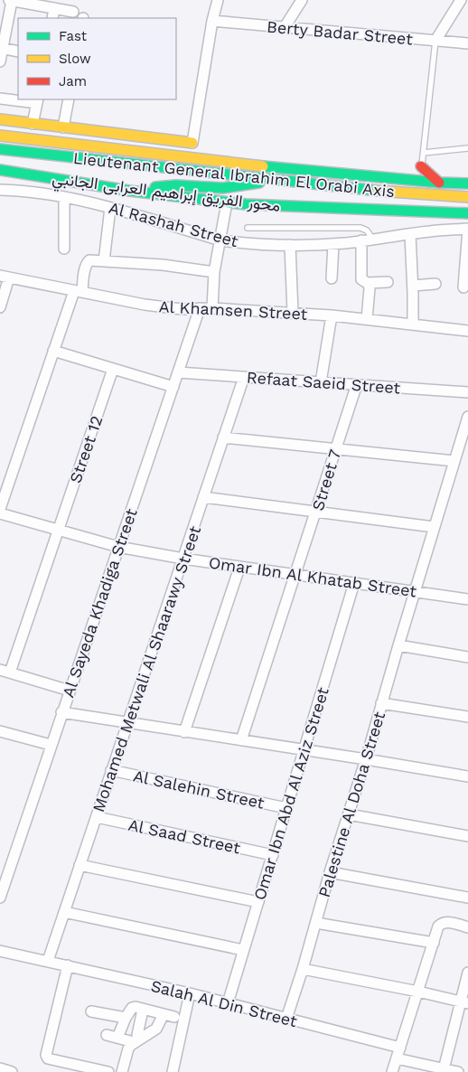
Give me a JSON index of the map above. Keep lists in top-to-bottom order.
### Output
{
  "streets": {
    "main road": ["Lieutenant General Ibrahim El Orabi Axis", "محور الفريق إبراهيم العرابى الجانبي"],
    "street": [
      "Berty Badar Street",
      "Al Rashah Street",
      "Al Khamsen Street",
      "Refaat Saeid Street",
      "Street 12",
      "Street 7",
      "Omar Ibn Al Khatab Street",
      "Al Sayeda Khadiga Street",
      "Mohamed Metwali Al Shaarawy Street",
      "Al Salehin Street",
      "Omar Ibn Abd Al Aziz Street",
      "Palestine Al Doha Street",
      "Al Saad Street",
      "Salah Al Din Street"
    ]
  },
  "crossings": [
    ["Al Khamsen Street", "Al Sayeda Khadiga Street"],
    ["Refaat Saeid Street", "Street 7"],
    ["Refaat Saeid Street", "Al Sayeda Khadiga Street"],
    ["Refaat Saeid Street", "Mohamed Metwali Al Shaarawy Street"],
    ["Street 12", "Omar Ibn Al Khatab Street"],
    ["Street 7", "Omar Ibn Al Khatab Street"],
    ["Omar Ibn Al Khatab Street", "Al Sayeda Khadiga Street"],
    ["Omar Ibn Al Khatab Street", "Mohamed Metwali Al Shaarawy Street"],
    ["Omar Ibn Al Khatab Street", "Omar Ibn Abd Al Aziz Street"],
    ["Omar Ibn Al Khatab Street", "Palestine Al Doha Street"],
    ["Mohamed Metwali Al Shaarawy Street", "Al Salehin Street"],
    ["Mohamed Metwali Al Shaarawy Street", "Al Saad Street"],
    ["Mohamed Metwali Al Shaarawy Street", "Salah Al Din Street"],
    ["Al Salehin Street", "Omar Ibn Abd Al Aziz Street"],
    ["Omar Ibn Abd Al Aziz Street", "Al Saad Street"],
    ["Omar Ibn Abd Al Aziz Street", "Salah Al Din Street"],
    ["Palestine Al Doha Street", "Salah Al Din Street"]
  ],
  "legend": ["Fast", "Slow", "Jam"]
}
